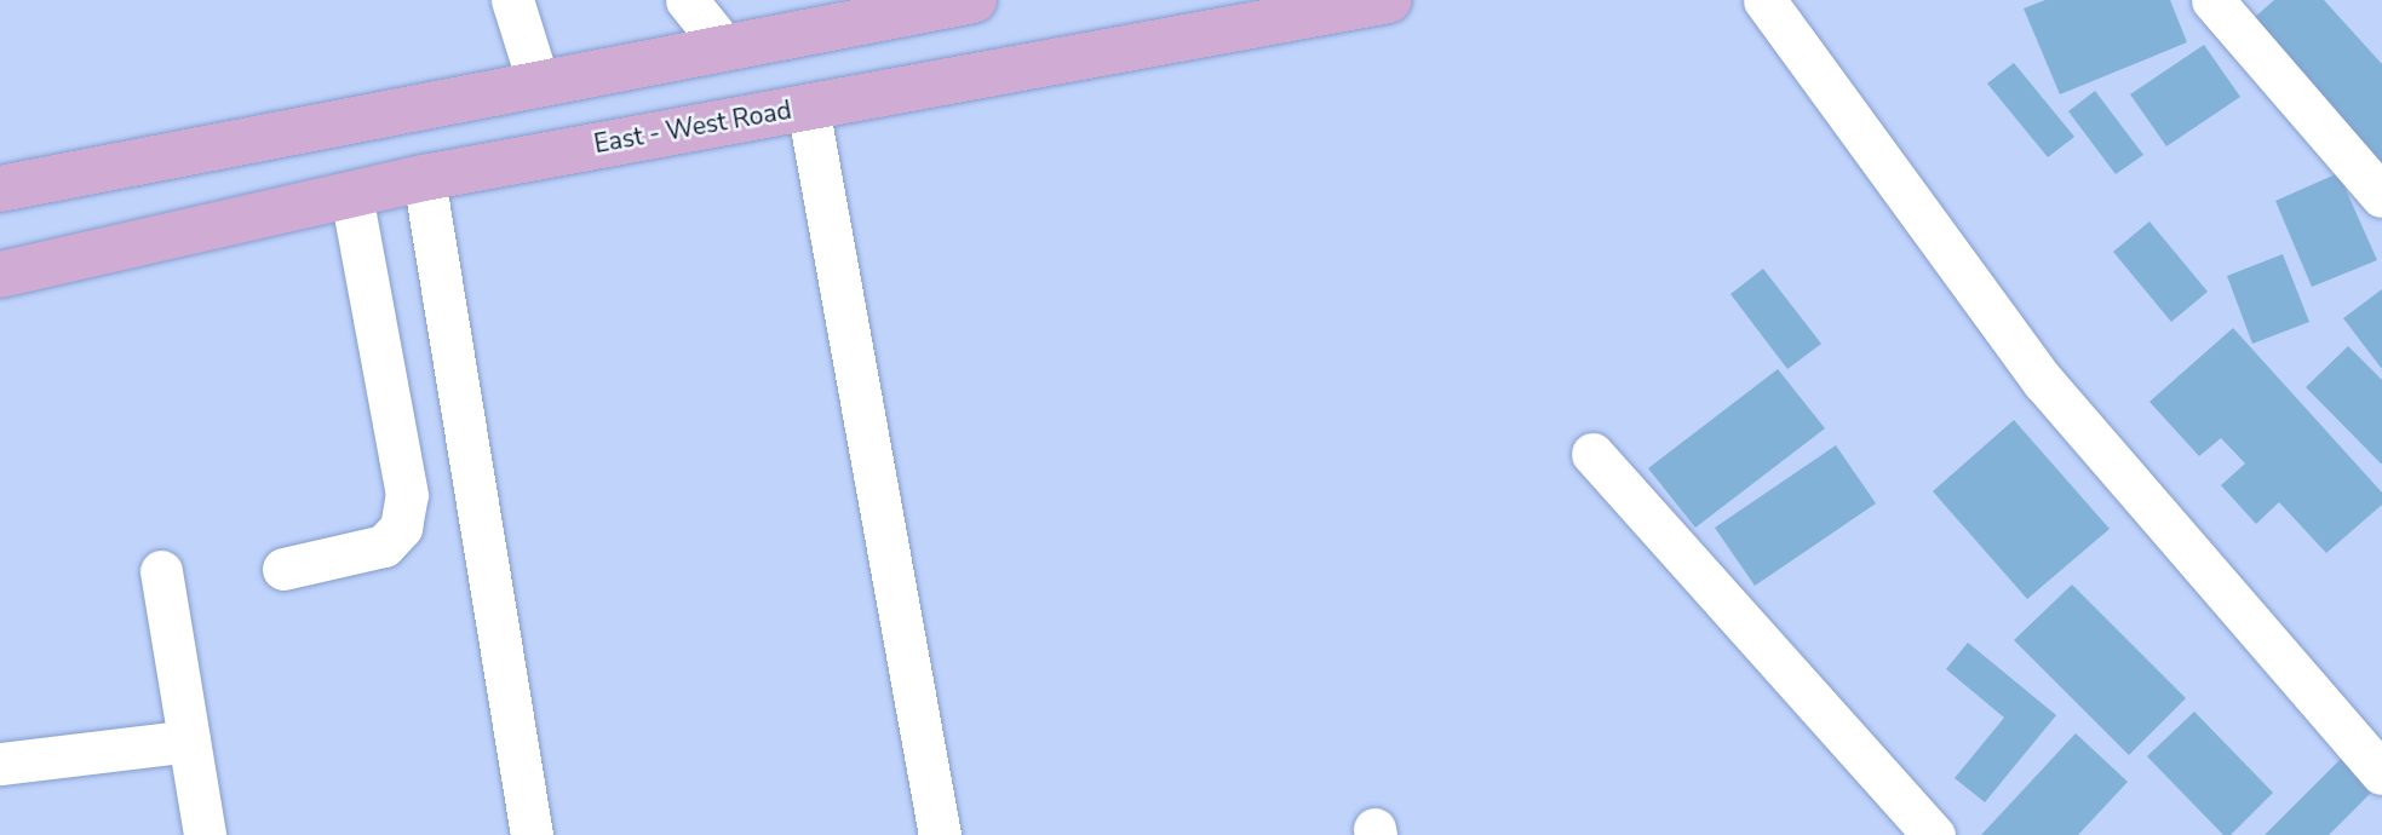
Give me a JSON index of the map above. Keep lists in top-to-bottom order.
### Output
{
  "streets": {
    "main road": ["East - West Road"]
  }
}
